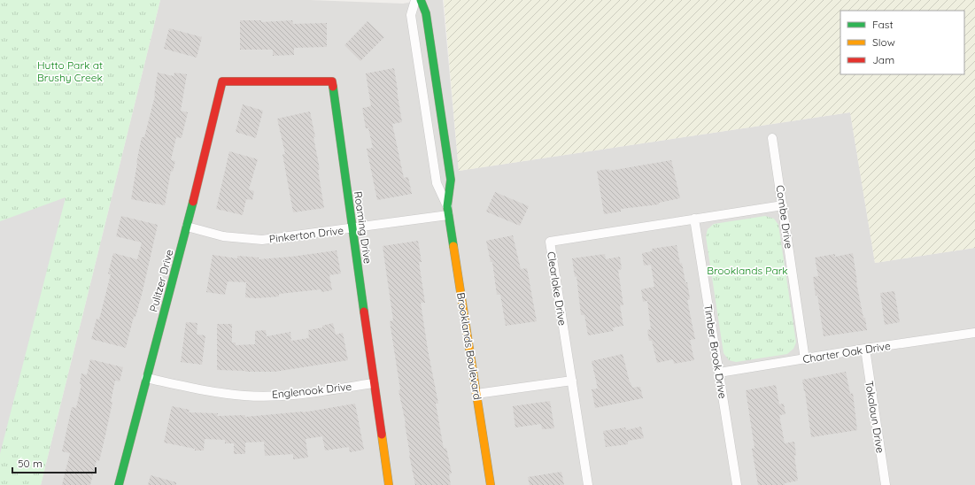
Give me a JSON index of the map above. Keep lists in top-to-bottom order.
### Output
{
  "streets": {
    "street": [
      "Combe Drive",
      "Roaming Drive",
      "Pinkerton Drive",
      "Pulitzer Drive",
      "Clearlake Drive",
      "Brooklands Boulevard",
      "Timber Brook Drive",
      "Charter Oak Drive",
      "Englenook Drive",
      "Tokalaun Drive"
    ]
  },
  "crossings": [
    ["Combe Drive", "Clearlake Drive"],
    ["Combe Drive", "Charter Oak Drive"],
    ["Roaming Drive", "Pinkerton Drive"],
    ["Roaming Drive", "Pulitzer Drive"],
    ["Roaming Drive", "Englenook Drive"],
    ["Pinkerton Drive", "Pulitzer Drive"],
    ["Pinkerton Drive", "Brooklands Boulevard"],
    ["Pulitzer Drive", "Englenook Drive"],
    ["Clearlake Drive", "Timber Brook Drive"],
    ["Timber Brook Drive", "Charter Oak Drive"],
    ["Charter Oak Drive", "Tokalaun Drive"]
  ],
  "parks": ["Hutto Park at Brushy Creek", "Brooklands Park"],
  "legend": ["Fast", "Slow", "Jam"],
  "scale_bar": "50 m"
}
